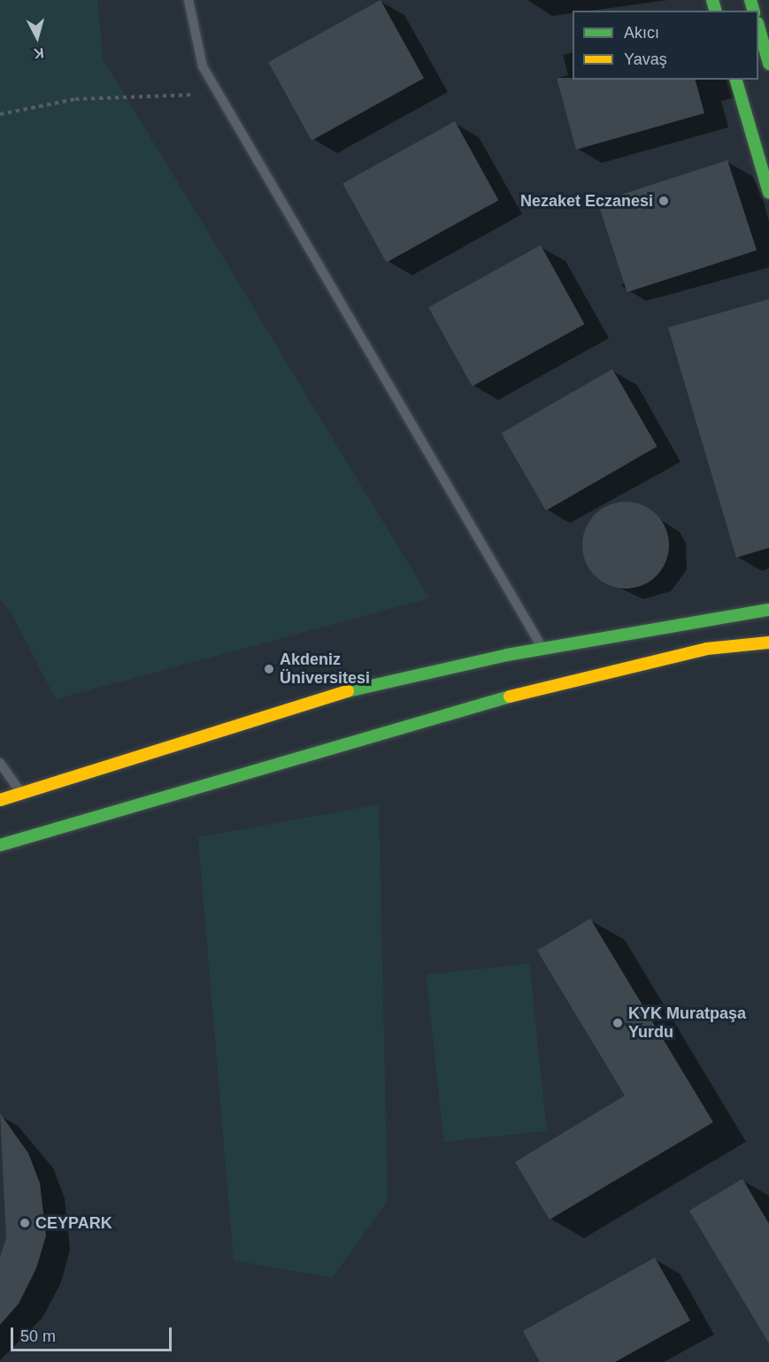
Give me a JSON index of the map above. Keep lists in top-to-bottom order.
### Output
{
  "places": [
    "Nezaket Eczanesi",
    "Akdeniz Üniversitesi",
    "KYK Muratpaşa Yurdu",
    "CEYPARK"
  ],
  "legend": ["Akıcı", "Yavaş"],
  "scale_bar": "50 m",
  "north": "bottom"
}
